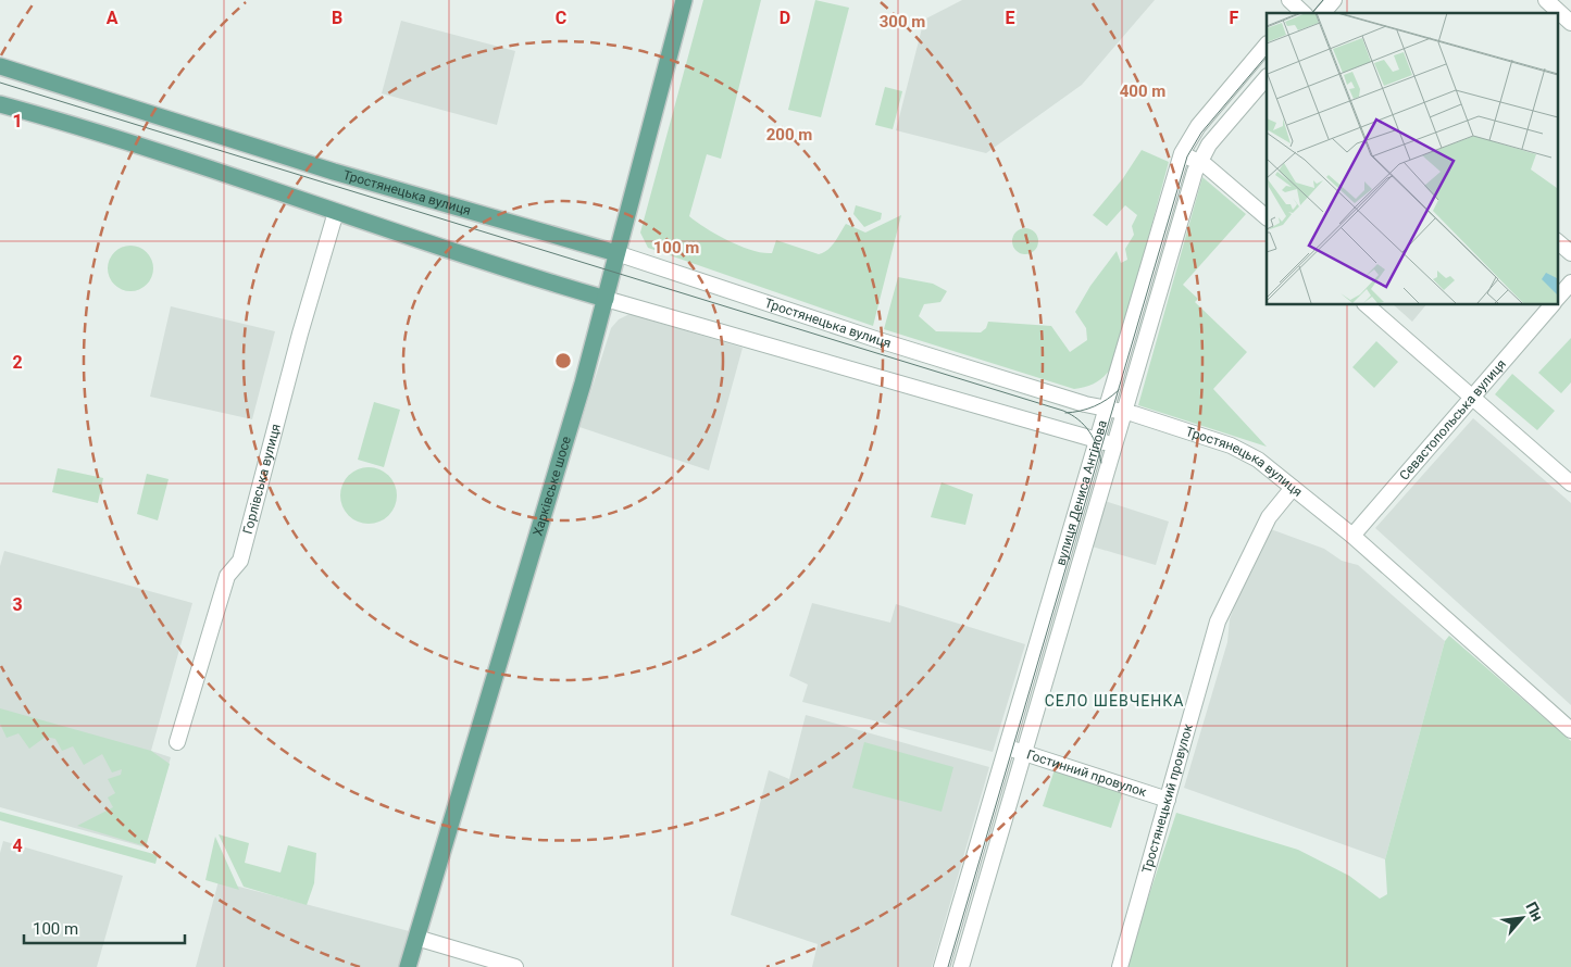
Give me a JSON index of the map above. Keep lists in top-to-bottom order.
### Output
{
  "streets": {
    "main road": ["Тростянецька вулиця", "Харківське шосе"],
    "street": [
      "Севастопольська вулиця",
      "Горлівська вулиця",
      "вулиця Дениса Антіпова",
      "Гостинний провулок",
      "Тростянецький провулок"
    ]
  },
  "crossings": [
    ["Тростянецька вулиця", "Севастопольська вулиця"],
    ["Тростянецька вулиця", "Харківське шосе"],
    ["Тростянецька вулиця", "вулиця Дениса Антіпова"],
    ["Тростянецька вулиця", "Тростянецький провулок"],
    ["вулиця Дениса Антіпова", "Гостинний провулок"],
    ["Гостинний провулок", "Тростянецький провулок"]
  ],
  "districts": ["СЕЛО ШЕВЧЕНКА"],
  "scale_bar": "100 m",
  "north": "top right",
  "grid": {
    "columns": [
      "A",
      "B",
      "C",
      "D",
      "E",
      "F"
    ],
    "rows": [
      "1",
      "2",
      "3",
      "4"
    ]
  },
  "rings": [
    "300 m",
    "400 m",
    "200 m",
    "100 m"
  ]
}
